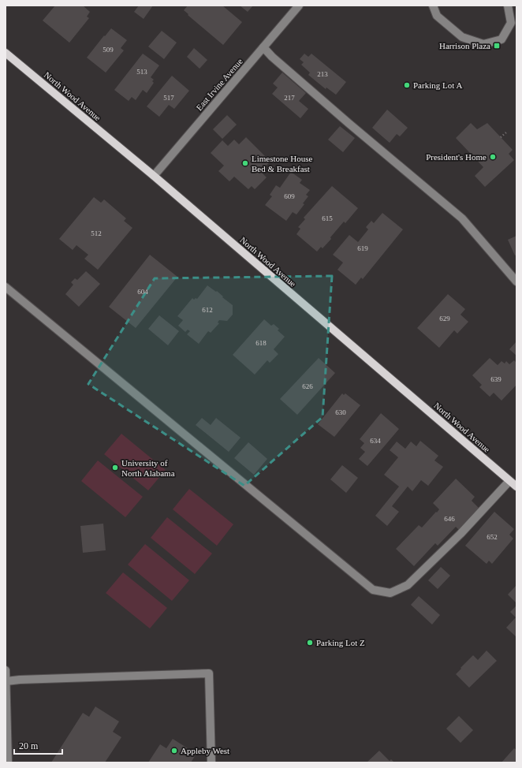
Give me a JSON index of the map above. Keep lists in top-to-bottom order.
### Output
{
  "streets": {
    "main road": ["North Wood Avenue"],
    "street": ["East Irvine Avenue"]
  },
  "crossings": [
    ["East Irvine Avenue", "North Wood Avenue"]
  ],
  "places": {
    "transit": ["Harrison Plaza"],
    "other": [
      "Parking Lot A",
      "President's Home",
      "Limestone House Bed & Breakfast",
      "University of North Alabama",
      "Parking Lot Z",
      "Appleby West"
    ]
  },
  "house_numbers": [
    "509",
    "513",
    "213",
    "517",
    "217",
    "609",
    "615",
    "512",
    "619",
    "604",
    "612",
    "629",
    "618",
    "639",
    "626",
    "630",
    "634",
    "646",
    "652"
  ],
  "scale_bar": "20 m"
}
